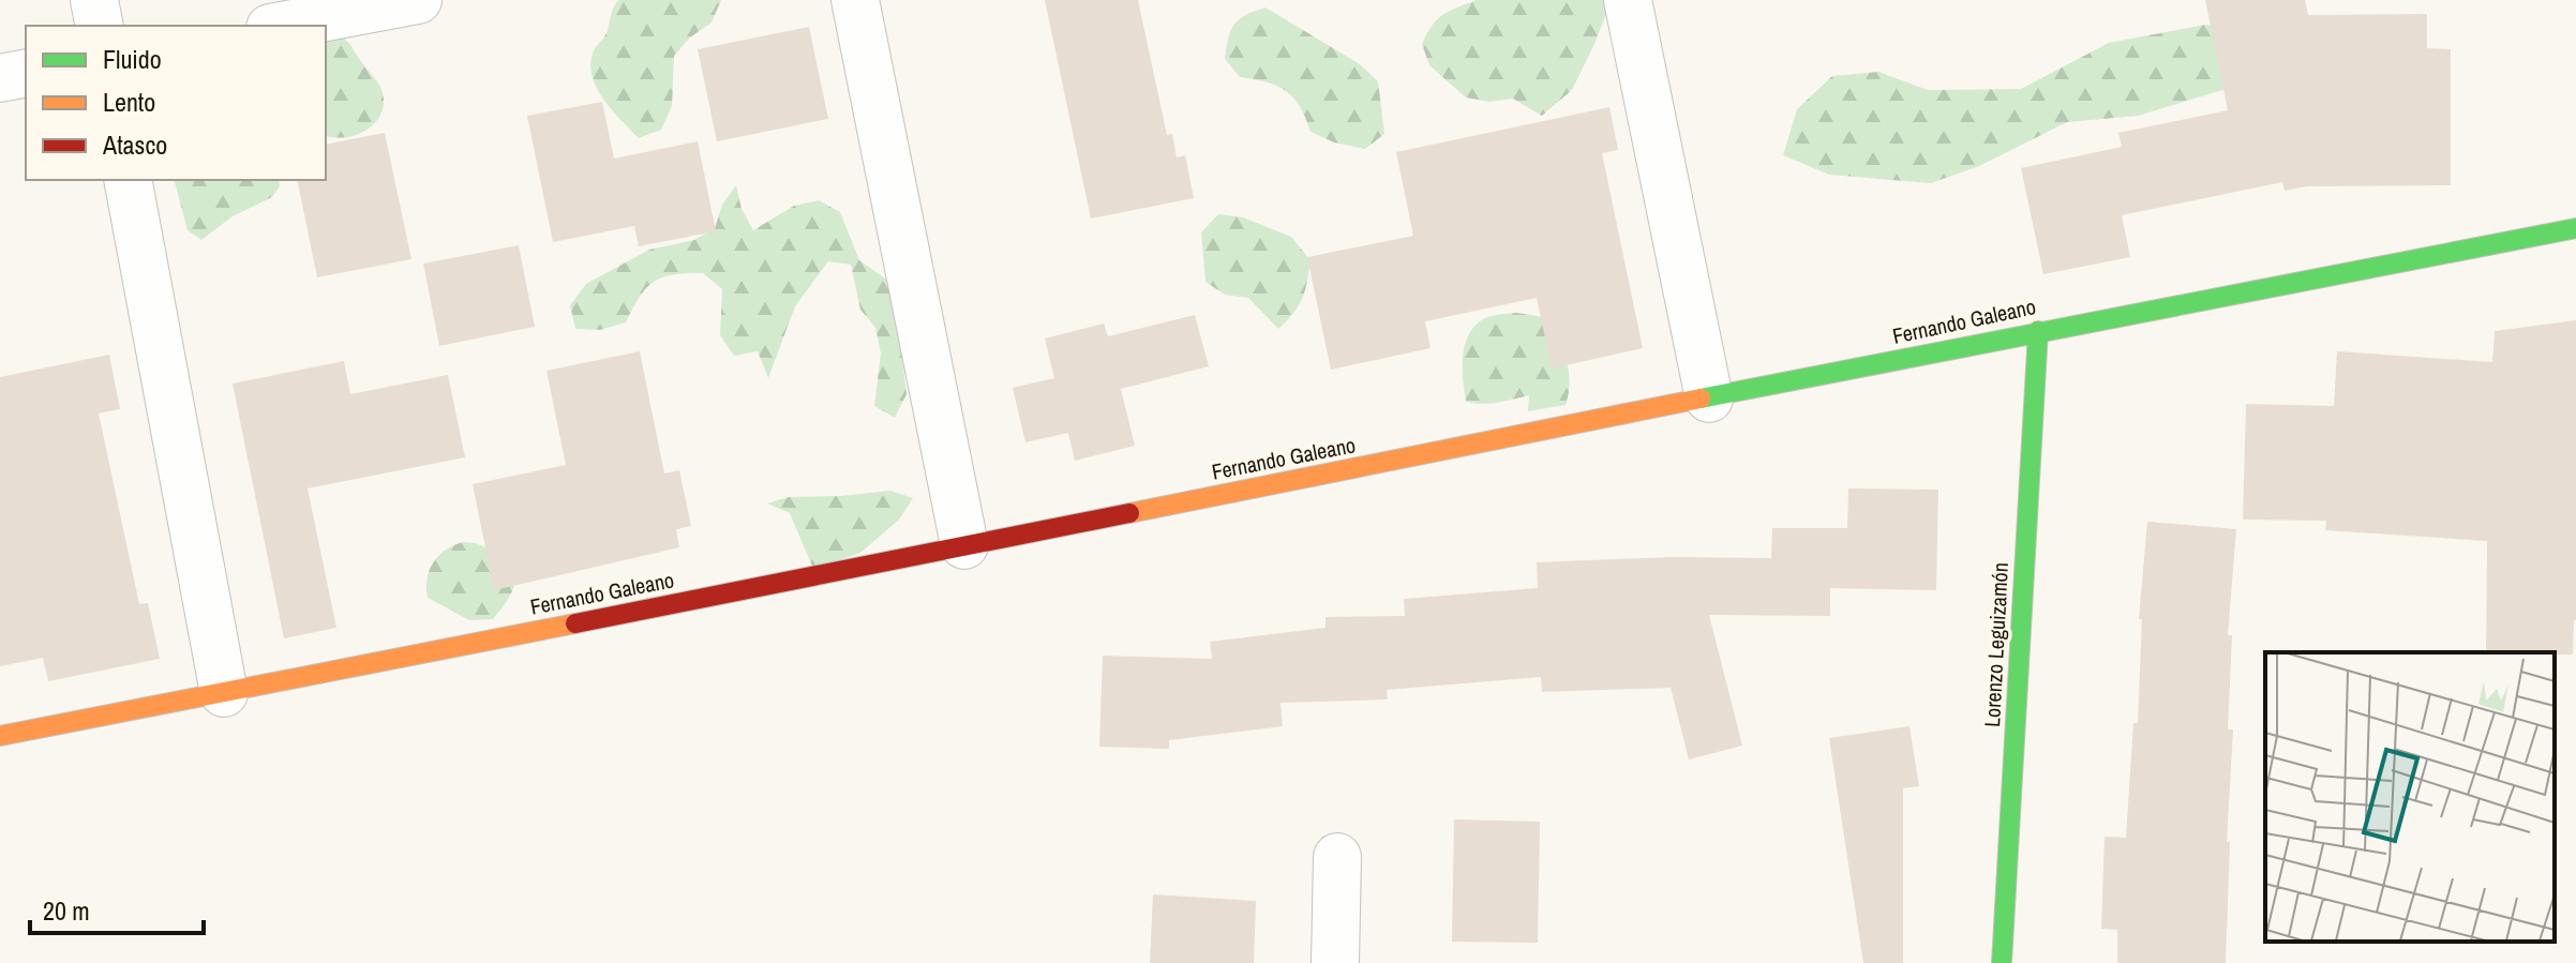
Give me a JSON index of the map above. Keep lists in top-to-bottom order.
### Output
{
  "streets": {
    "street": ["Fernando Galeano", "Lorenzo Leguizamón"]
  },
  "crossings": [
    ["Fernando Galeano", "Lorenzo Leguizamón"]
  ],
  "legend": ["Fluido", "Lento", "Atasco"],
  "scale_bar": "20 m"
}
